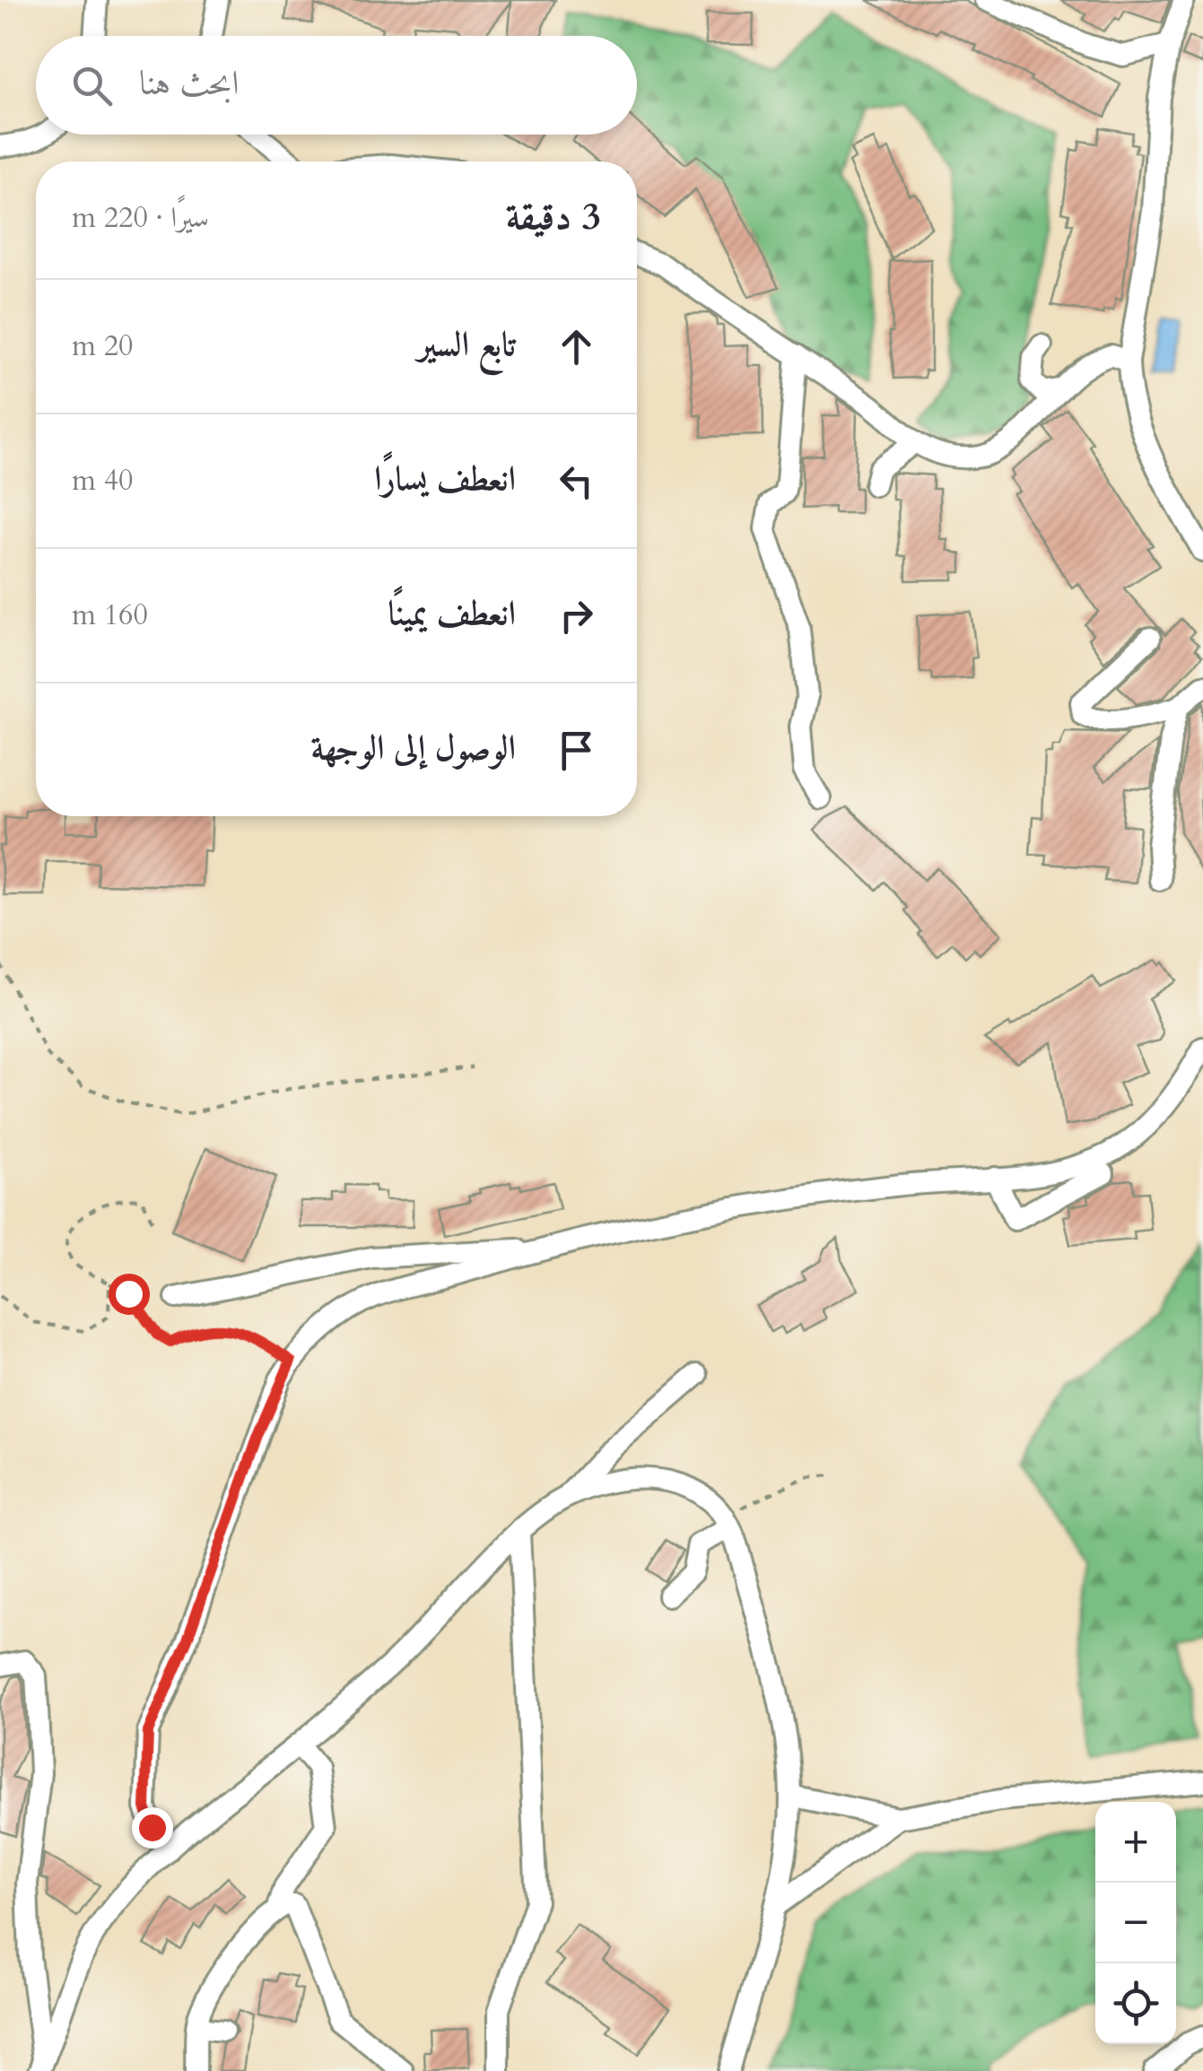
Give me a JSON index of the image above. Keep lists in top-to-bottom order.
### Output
{
  "page": {
    "search": "ابحث هنا",
    "heading": ["3 دقيقة", "سيرًا · 220 m"],
    "list": [
      ["تابع السير", "20 m"],
      ["انعطف يسارًا", "40 m"],
      ["انعطف يمينًا", "160 m"],
      "الوصول إلى الوجهة"
    ],
    "map_buttons": ["+", "−"]
  }
}
